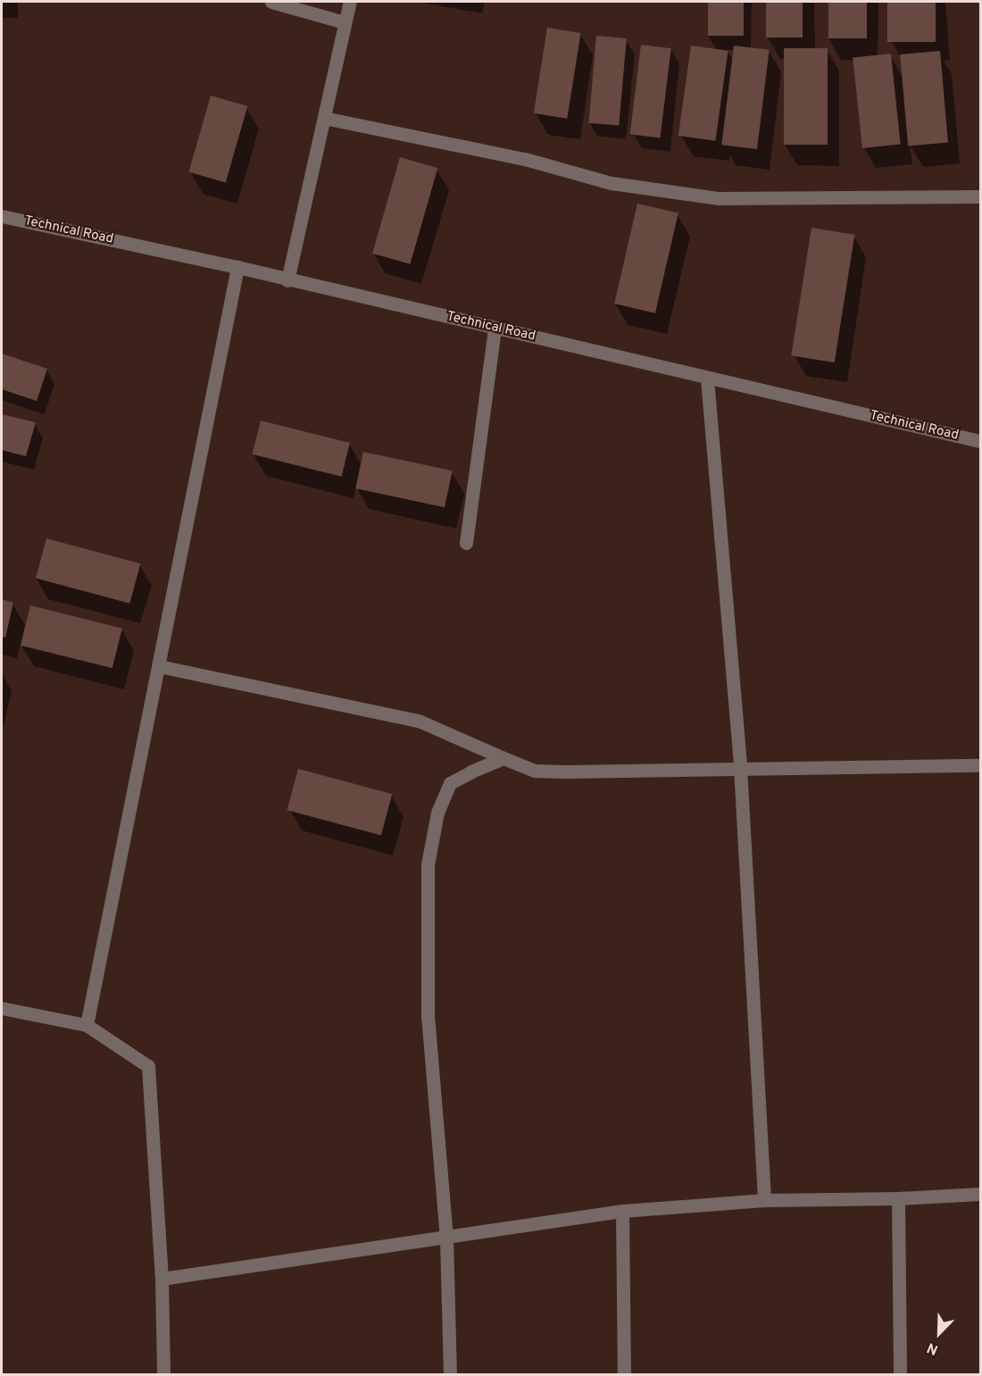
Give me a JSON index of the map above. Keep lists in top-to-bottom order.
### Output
{
  "streets": {
    "street": ["Technical Road"]
  },
  "north": "bottom left"
}
